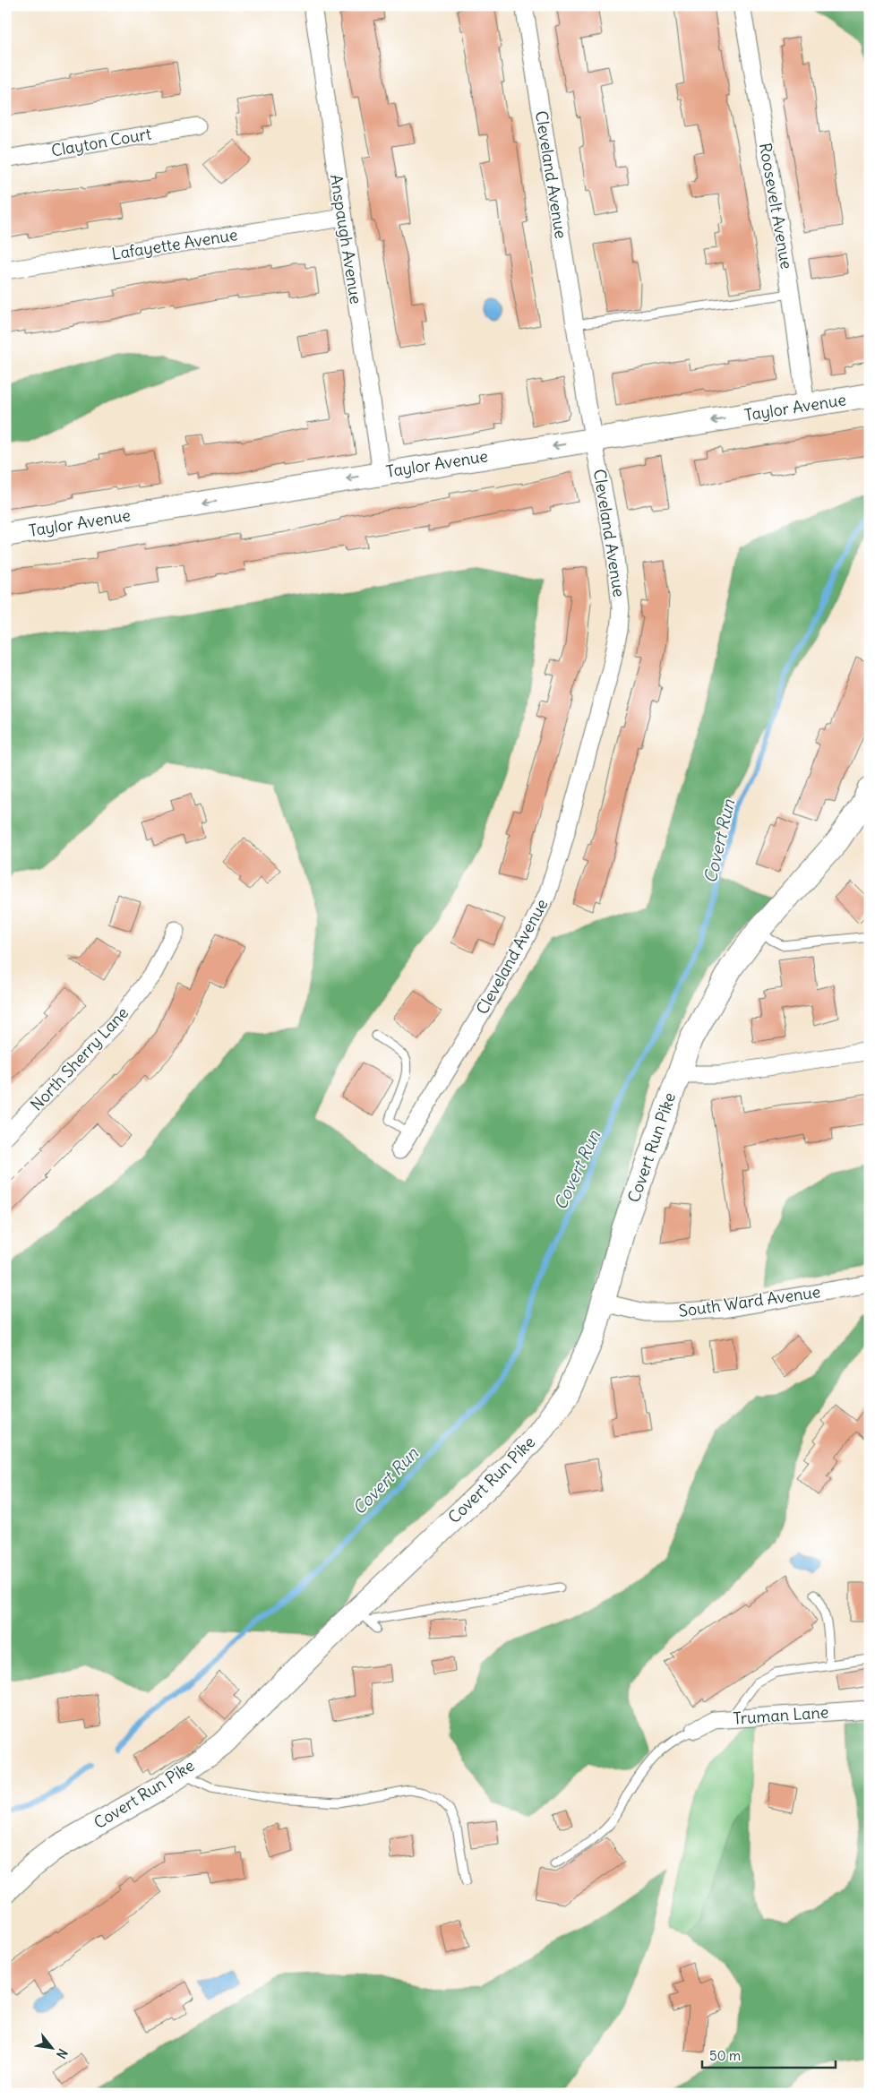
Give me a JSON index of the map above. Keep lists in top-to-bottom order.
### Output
{
  "streets": {
    "street": [
      "Clayton Court",
      "Cleveland Avenue",
      "Roosevelt Avenue",
      "Anspaugh Avenue",
      "Lafayette Avenue",
      "Taylor Avenue",
      "North Sherry Lane",
      "Covert Run Pike",
      "South Ward Avenue",
      "Truman Lane"
    ]
  },
  "crossings": [
    ["Cleveland Avenue", "Taylor Avenue"],
    ["Roosevelt Avenue", "Taylor Avenue"],
    ["Anspaugh Avenue", "Lafayette Avenue"],
    ["Anspaugh Avenue", "Taylor Avenue"],
    ["Covert Run Pike", "South Ward Avenue"]
  ],
  "one_way": ["Taylor Avenue"],
  "water": ["Covert Run"],
  "scale_bar": "50 m",
  "north": "bottom right"
}
